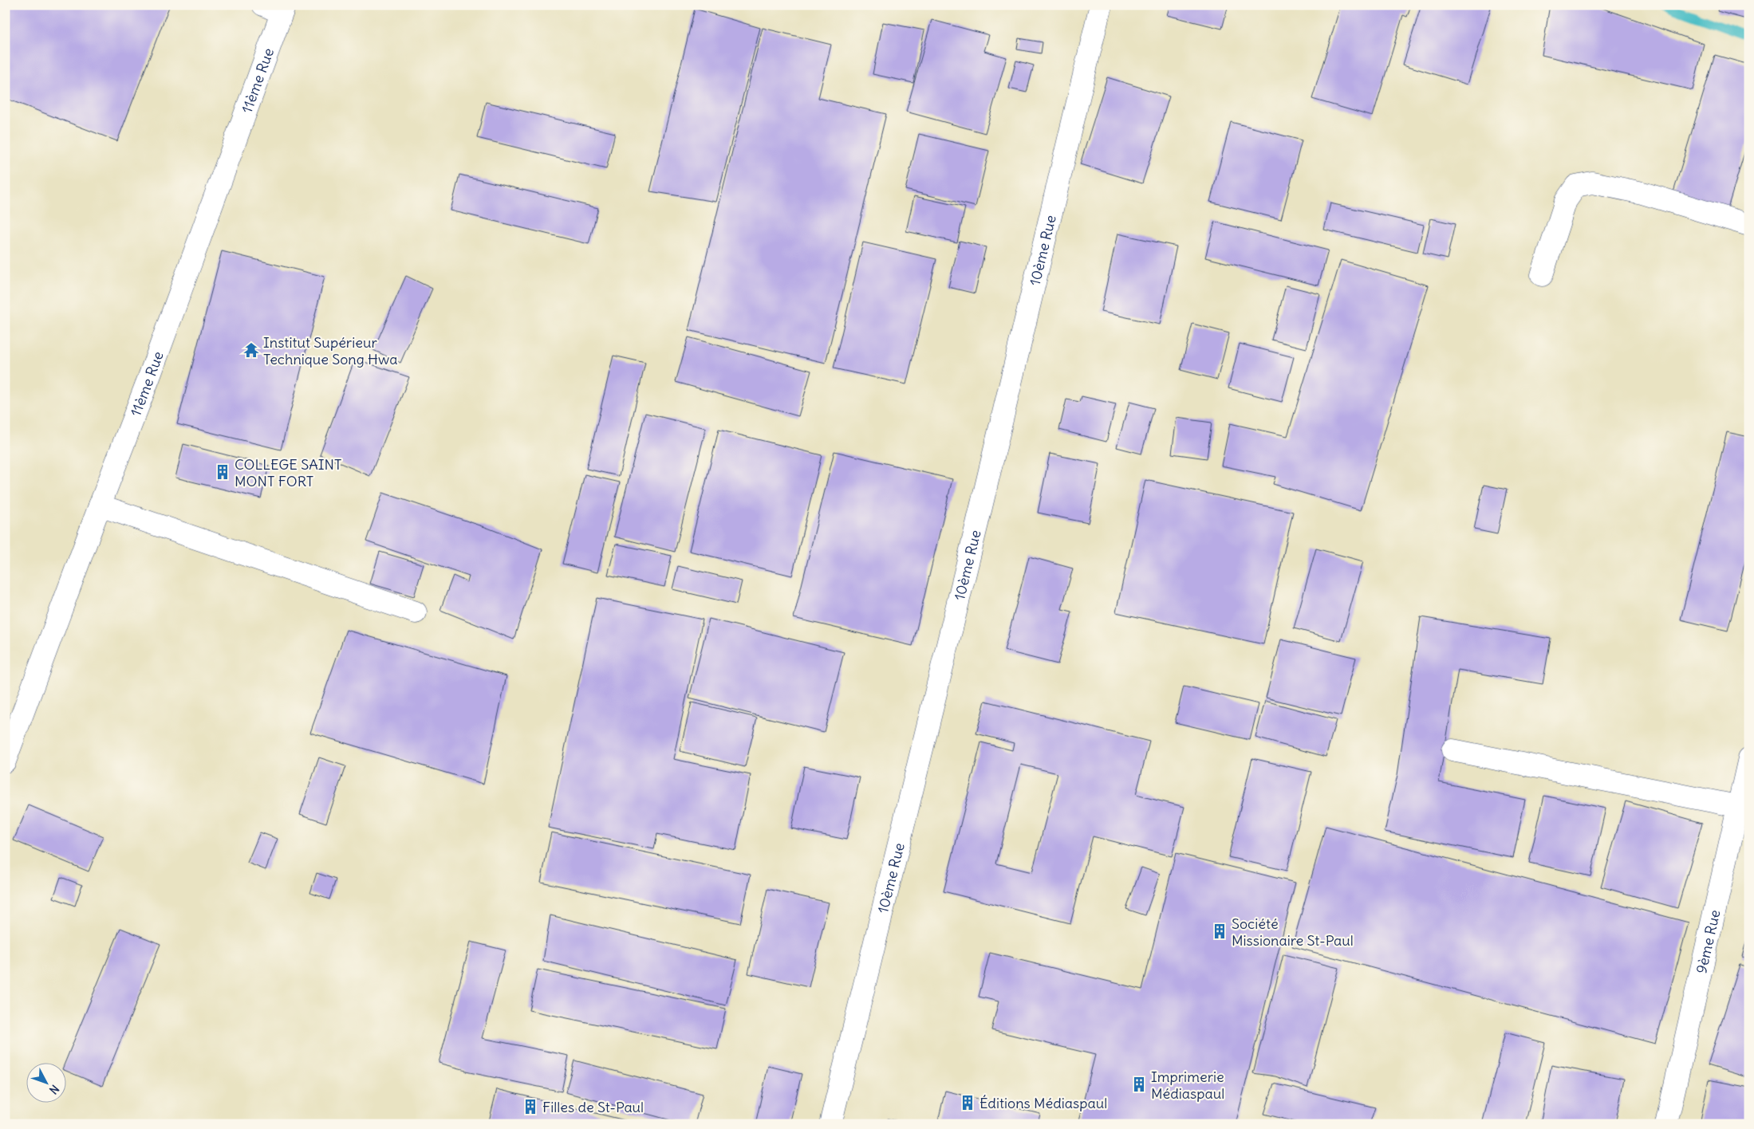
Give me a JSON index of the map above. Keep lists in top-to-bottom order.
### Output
{
  "streets": {
    "street": ["11ème Rue", "10ème Rue", "9ème Rue"]
  },
  "places": {
    "temple": ["Institut Supérieur Technique Song Hwa"],
    "building": [
      "COLLEGE SAINT MONT FORT",
      "Société Missionaire St-Paul",
      "Imprimerie Médiaspaul",
      "Éditions Médiaspaul",
      "Filles de St-Paul"
    ]
  },
  "north": "bottom right"
}
